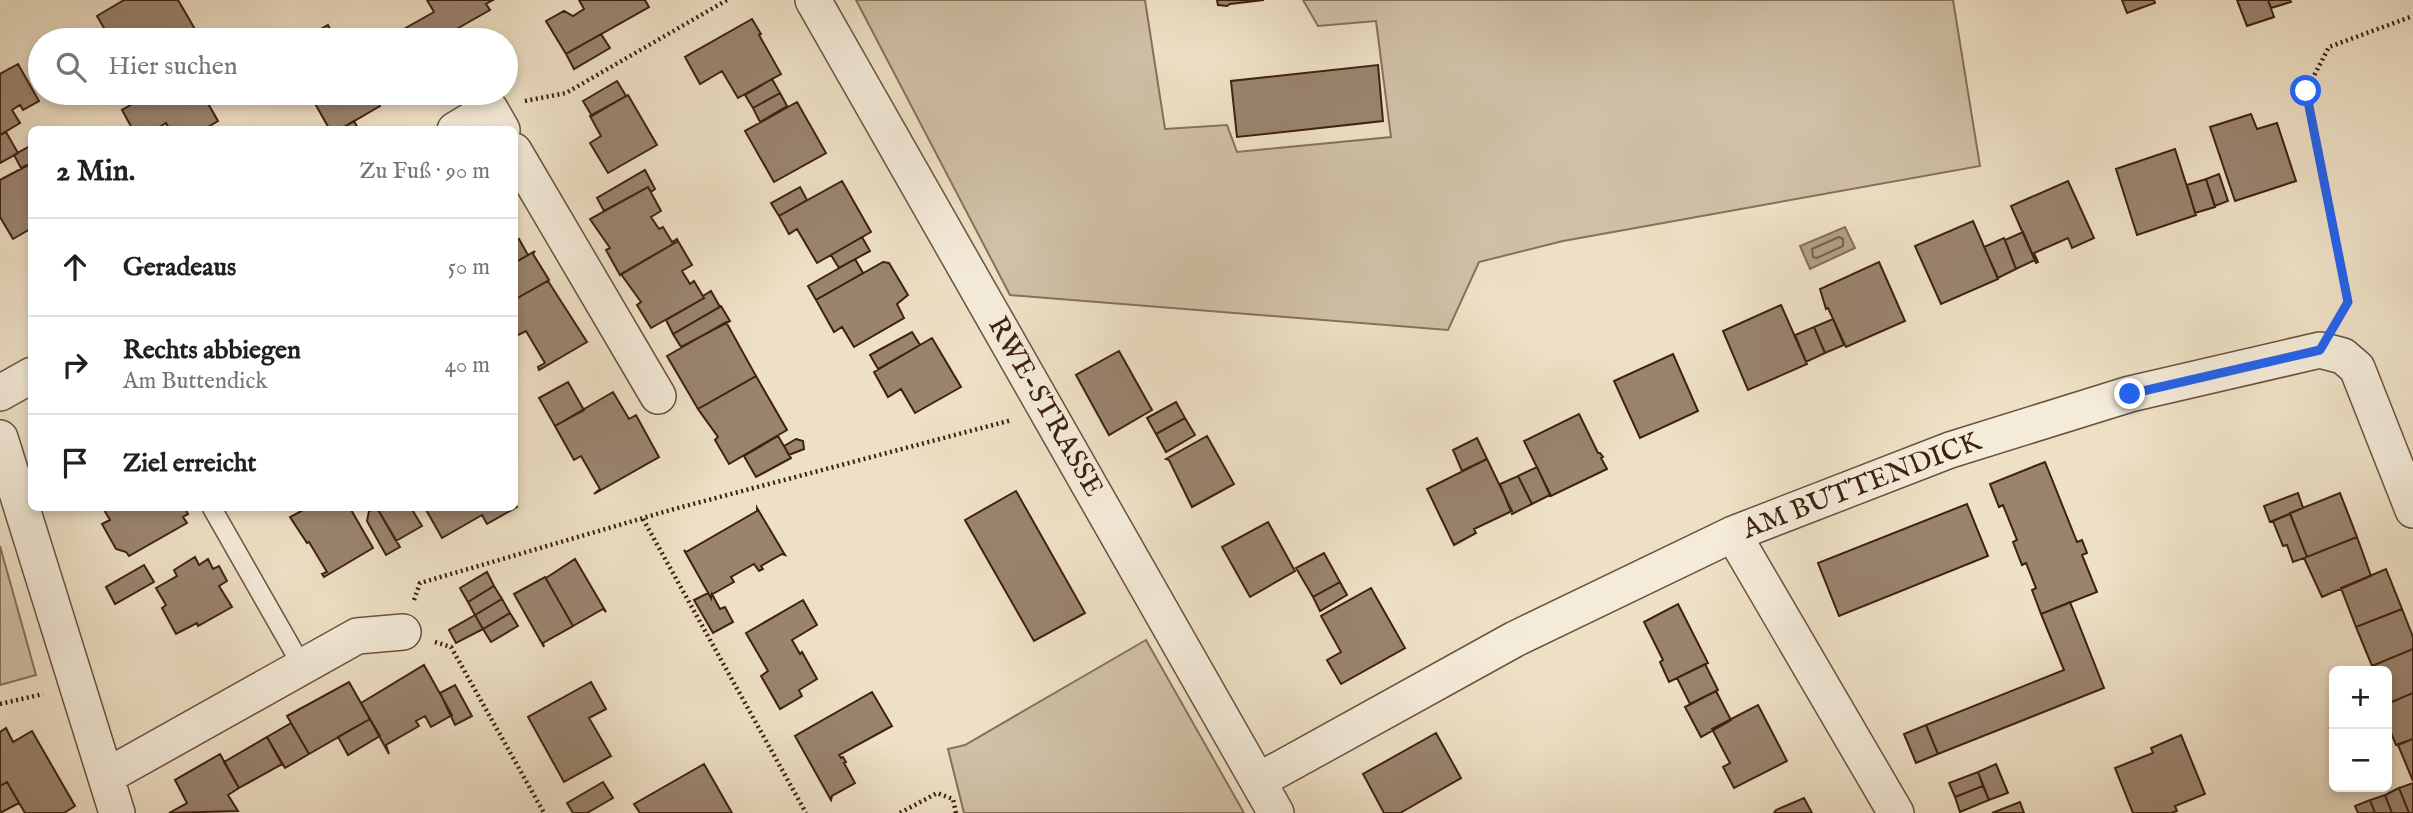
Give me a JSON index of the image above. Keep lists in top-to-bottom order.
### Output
{
  "streets": {
    "street": ["RWE-STRASSE", "AM BUTTENDICK"]
  },
  "crossings": [
    ["RWE-STRASSE", "AM BUTTENDICK"]
  ],
  "page": {
    "search": "Hier suchen",
    "heading": ["2 Min.", "Zu Fuß · 90 m"],
    "list": [
      ["Geradeaus", "50 m"],
      ["Rechts abbiegen", "Am Buttendick", "40 m"],
      "Ziel erreicht"
    ],
    "map_buttons": ["+", "−"]
  }
}
